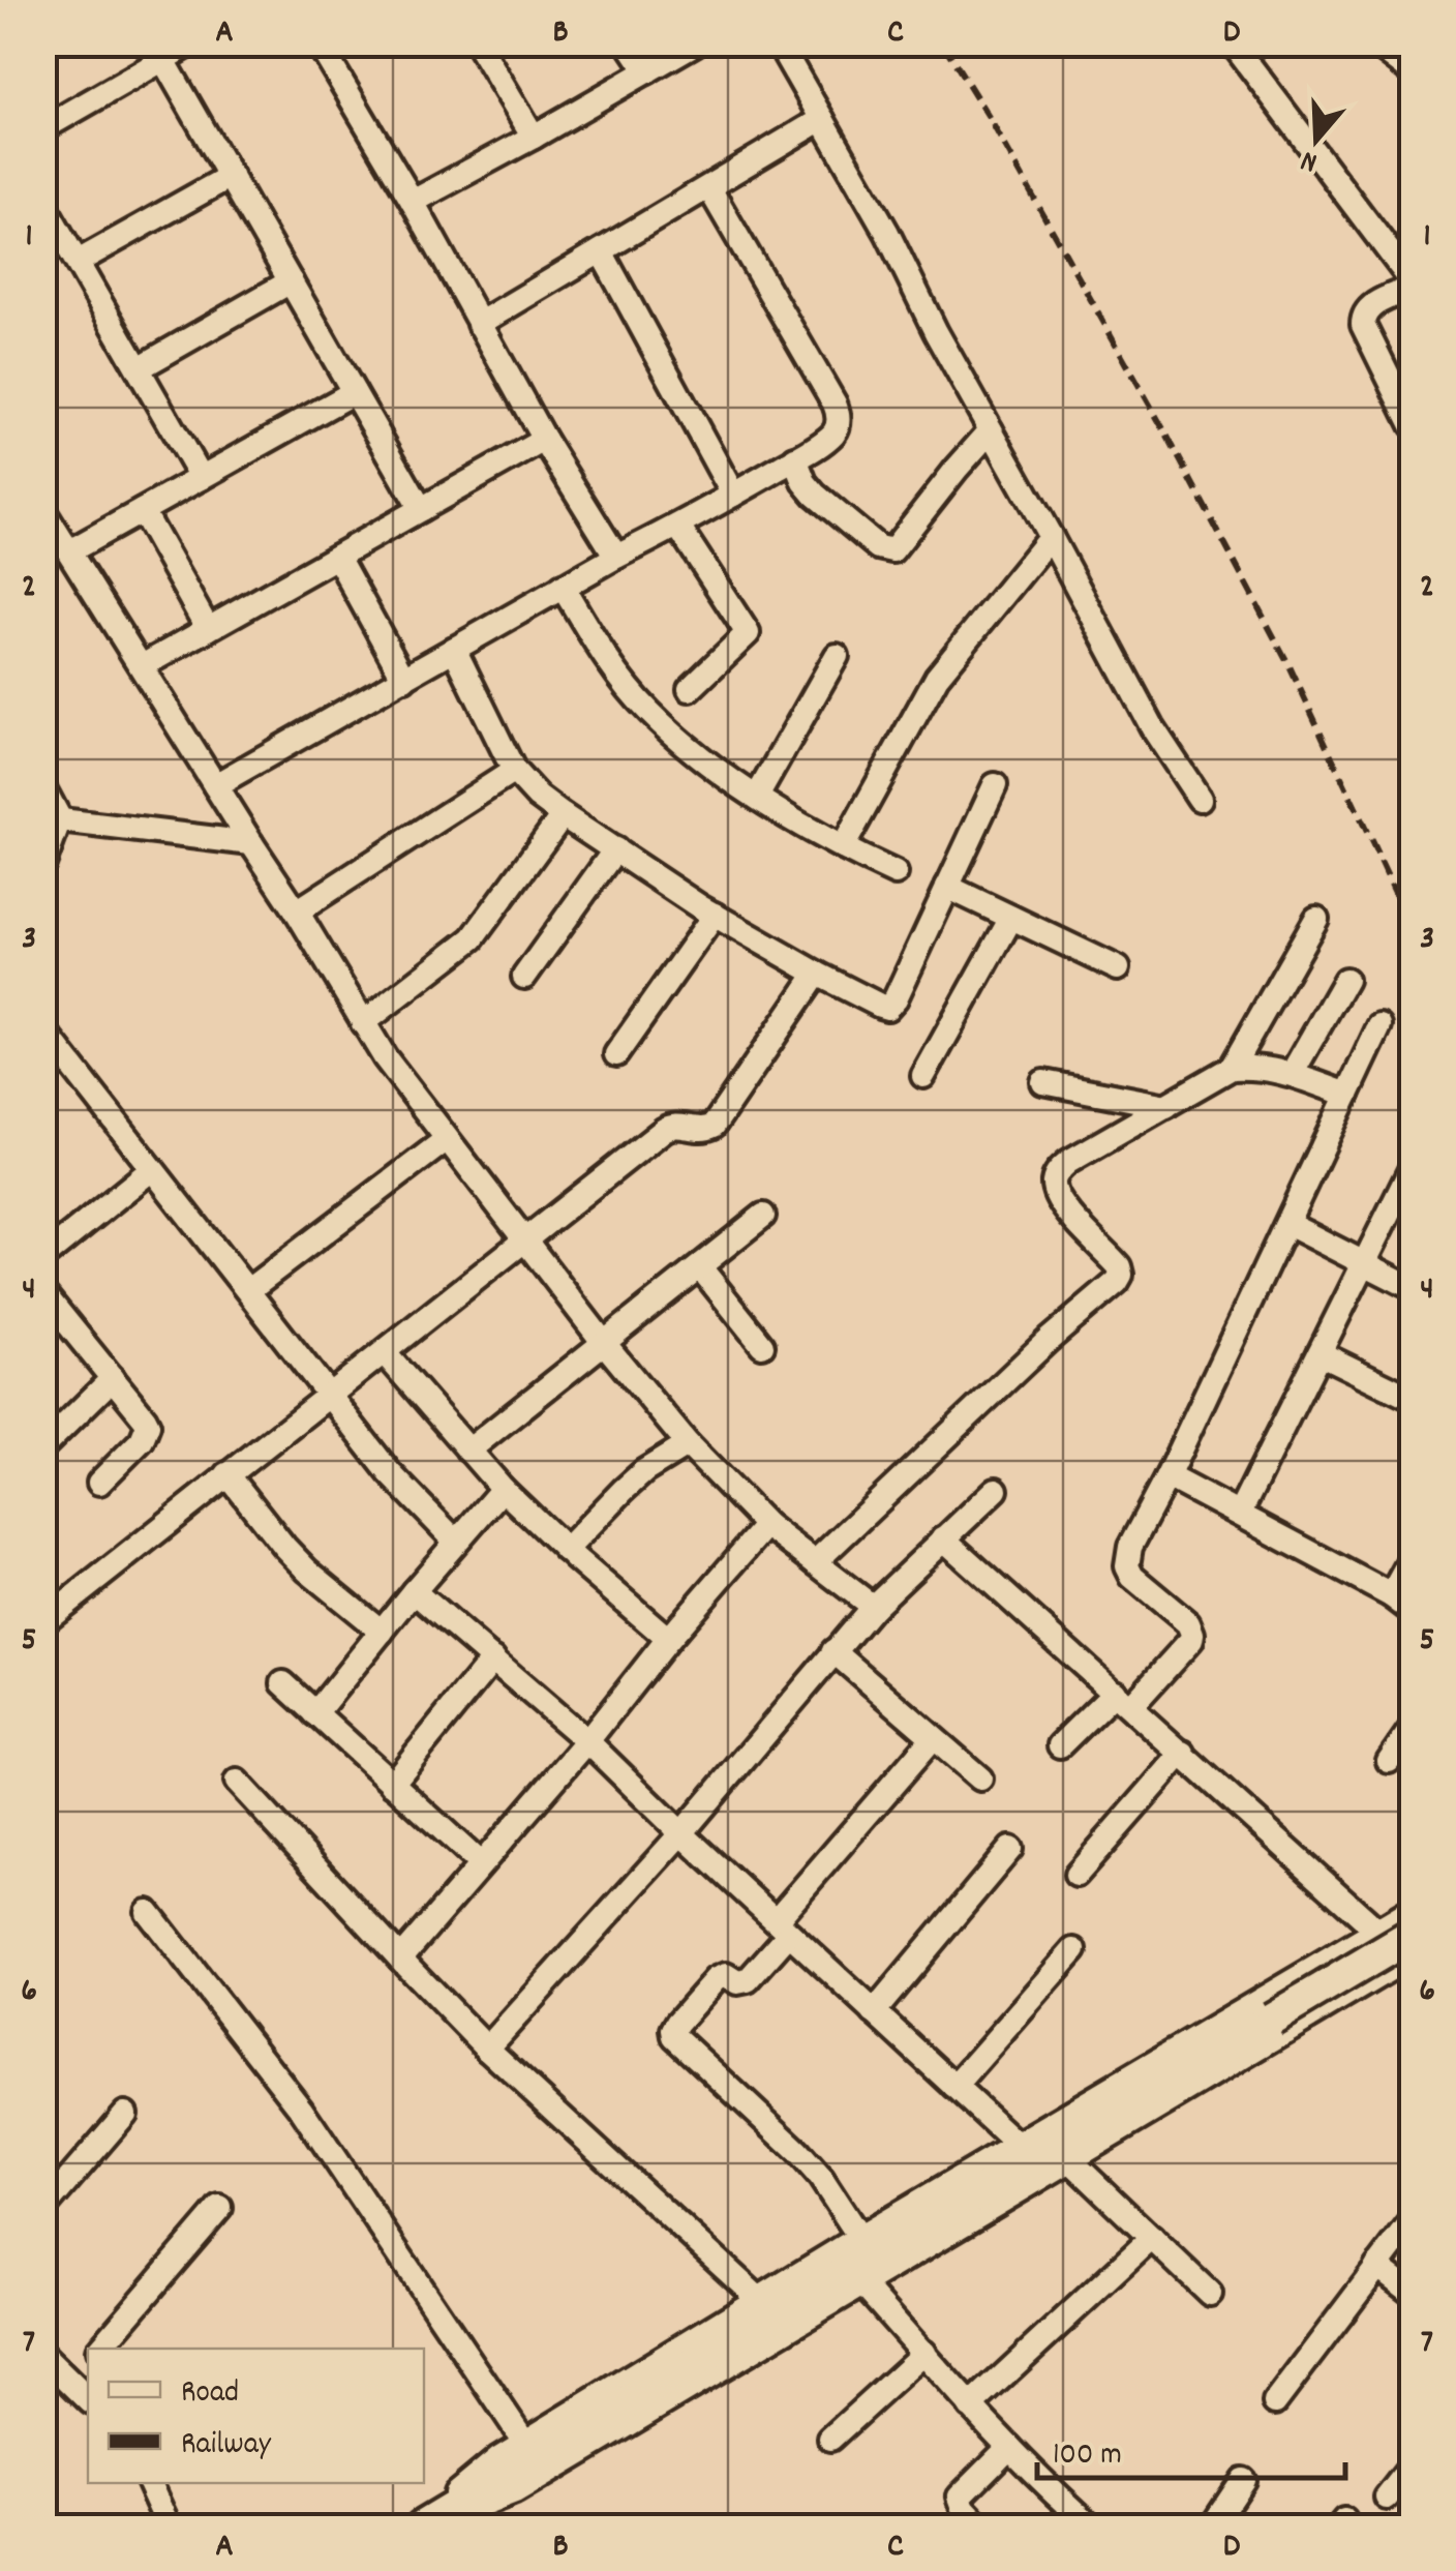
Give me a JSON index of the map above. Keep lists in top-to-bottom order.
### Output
{
  "legend": ["Road", "Railway"],
  "scale_bar": "100 m",
  "north": "bottom",
  "grid": {
    "columns": [
      "A",
      "B",
      "C",
      "D"
    ],
    "rows": [
      "1",
      "2",
      "3",
      "4",
      "5",
      "6",
      "7"
    ]
  }
}
